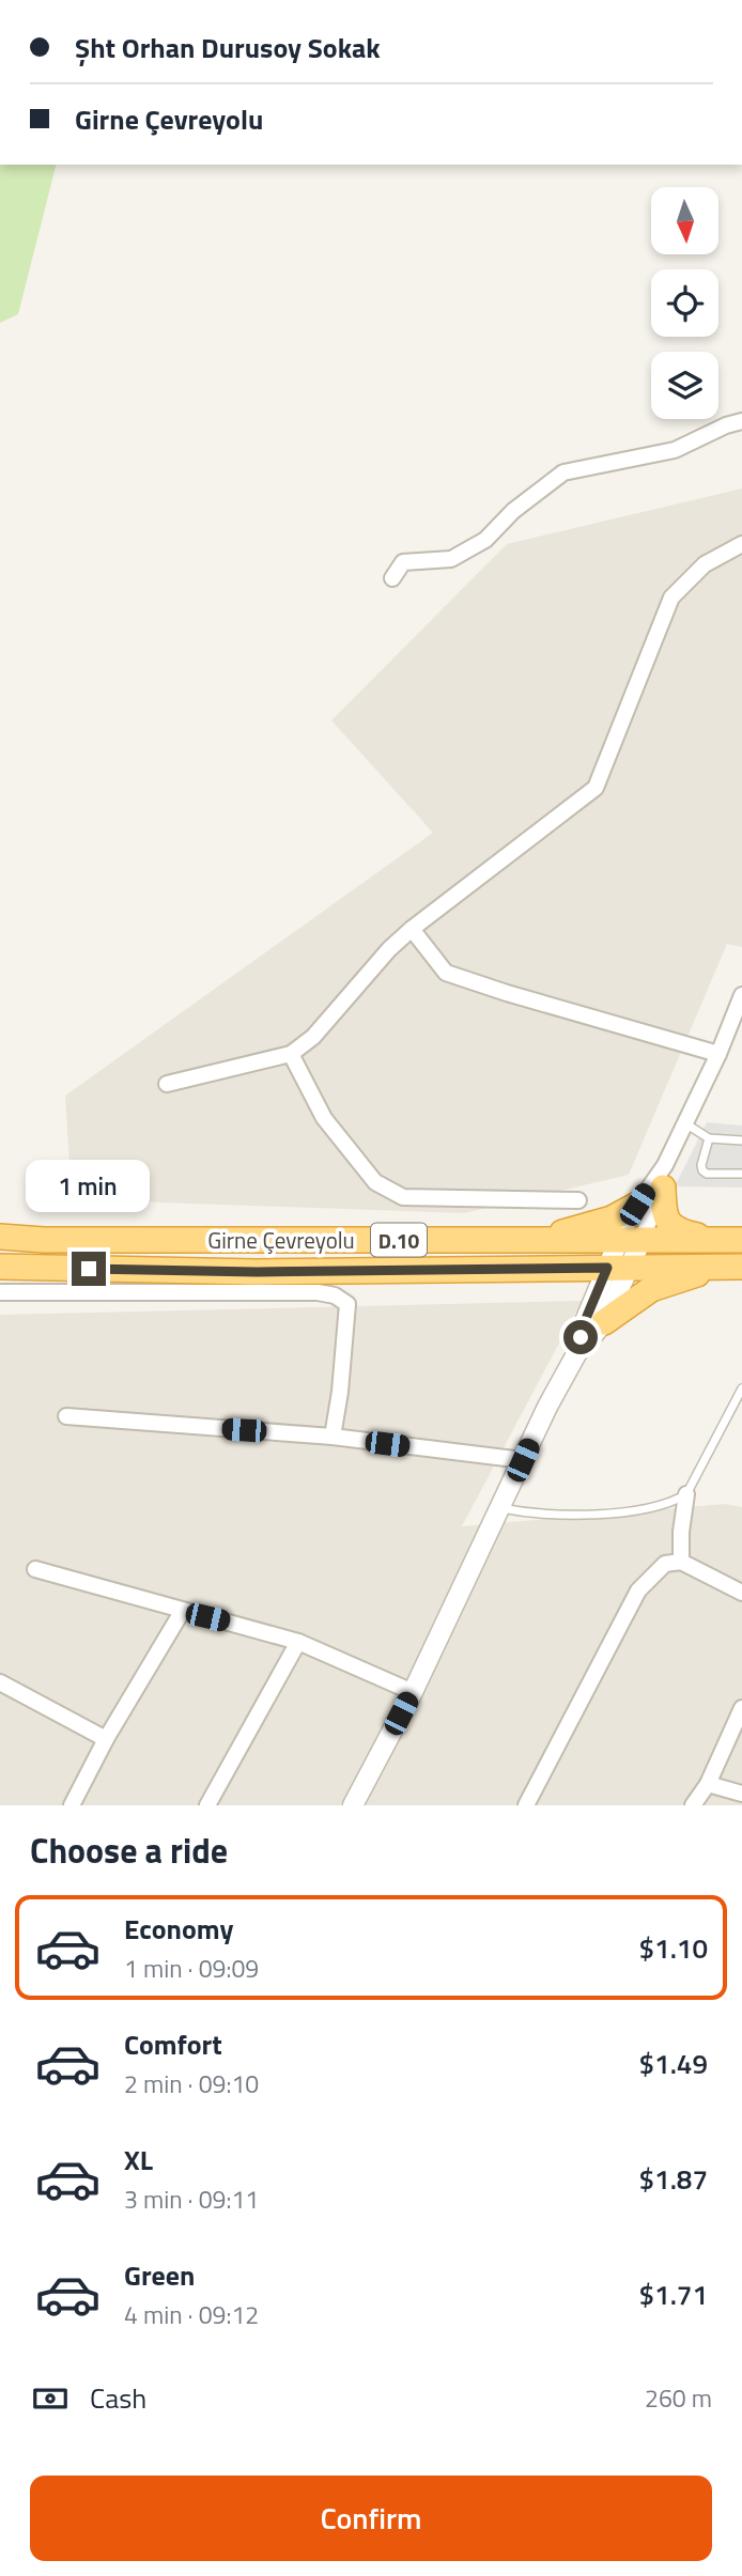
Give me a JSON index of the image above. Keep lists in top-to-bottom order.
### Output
{
  "streets": {
    "highway": ["Girne Çevreyolu", "D.10"]
  },
  "north": "bottom",
  "page": {
    "banner": ["Şht Orhan Durusoy Sokak", "Girne Çevreyolu"],
    "bubble": "1 min",
    "heading": "Choose a ride",
    "list": [
      {
        "name": "Economy",
        "note": "1 min · 09:09",
        "value": "$1.10"
      },
      {
        "name": "Comfort",
        "note": "2 min · 09:10",
        "value": "$1.49"
      },
      {
        "name": "XL",
        "note": "3 min · 09:11",
        "value": "$1.87"
      },
      {
        "name": "Green",
        "note": "4 min · 09:12",
        "value": "$1.71"
      }
    ],
    "pay": ["Cash", "260 m"],
    "buttons": "Confirm"
  }
}
